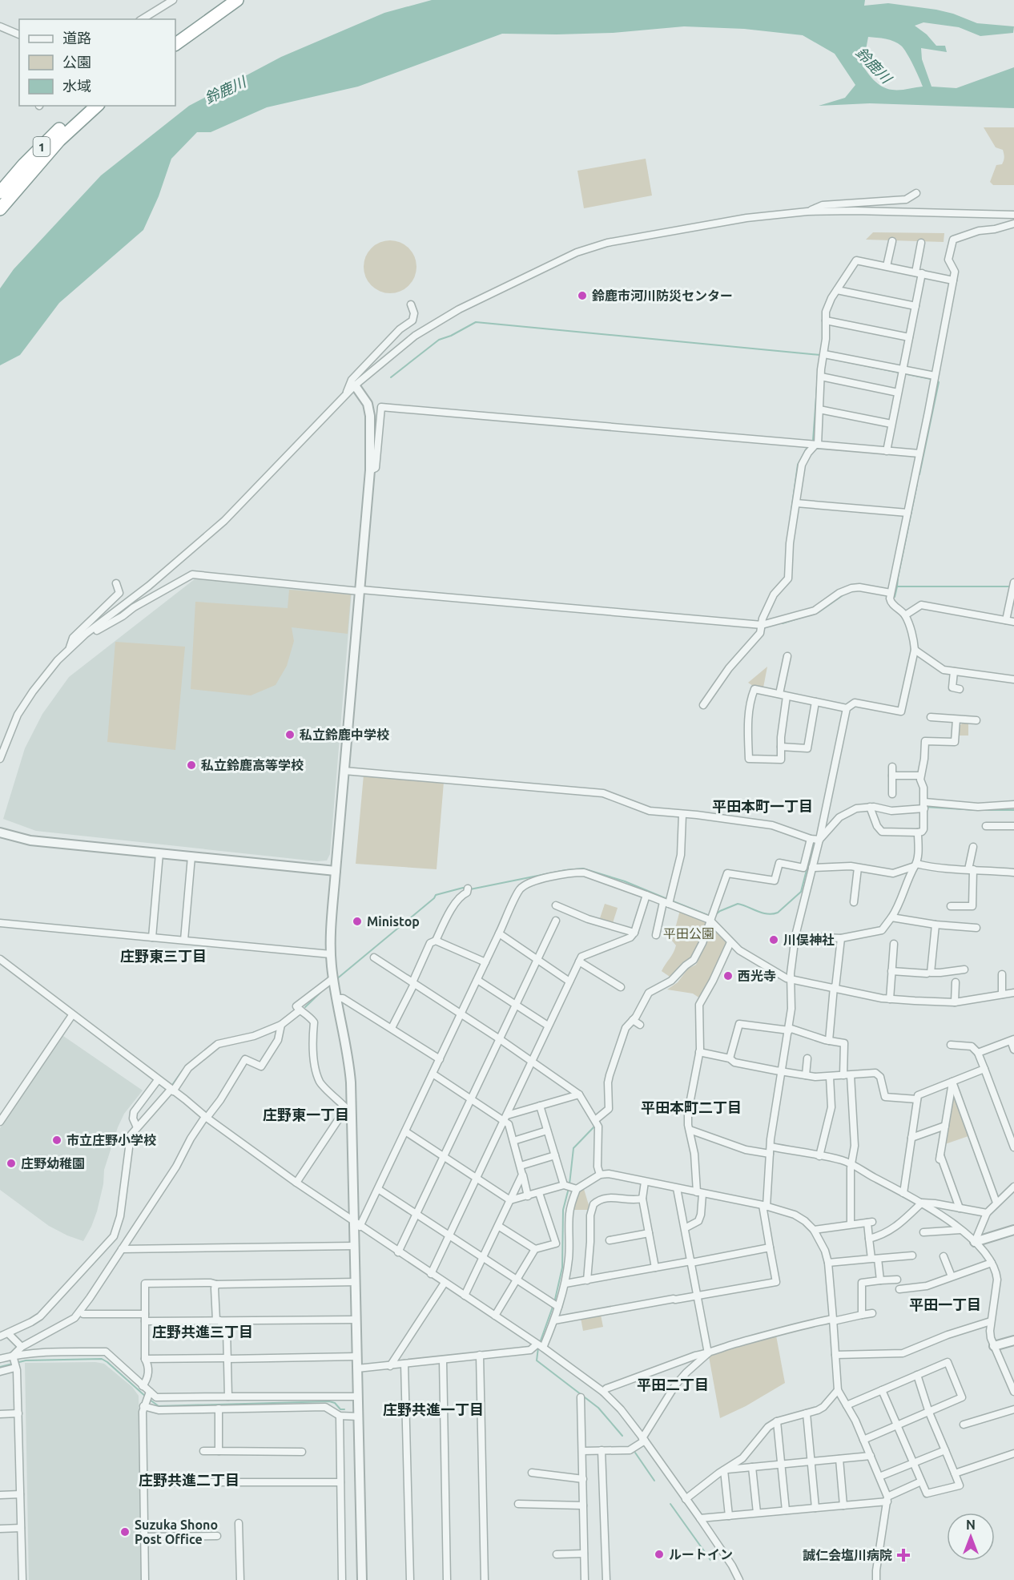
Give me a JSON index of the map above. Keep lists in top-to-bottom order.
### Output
{
  "streets": {
    "highway": ["1"]
  },
  "districts": [
    "平田本町一丁目",
    "庄野東三丁目",
    "平田本町二丁目",
    "庄野東一丁目",
    "平田一丁目",
    "庄野共進三丁目",
    "平田二丁目",
    "庄野共進一丁目",
    "庄野共進二丁目"
  ],
  "water": ["鈴鹿川"],
  "parks": ["平田公園"],
  "places": {
    "other": [
      "鈴鹿市河川防災センター",
      "私立鈴鹿中学校",
      "私立鈴鹿高等学校",
      "Ministop",
      "川俣神社",
      "西光寺",
      "市立庄野小学校",
      "庄野幼稚園",
      "Suzuka Shono Post Office",
      "ルートイン"
    ],
    "health": ["誠仁会塩川病院"]
  },
  "legend": ["道路", "公園", "水域"],
  "north": "top"
}
